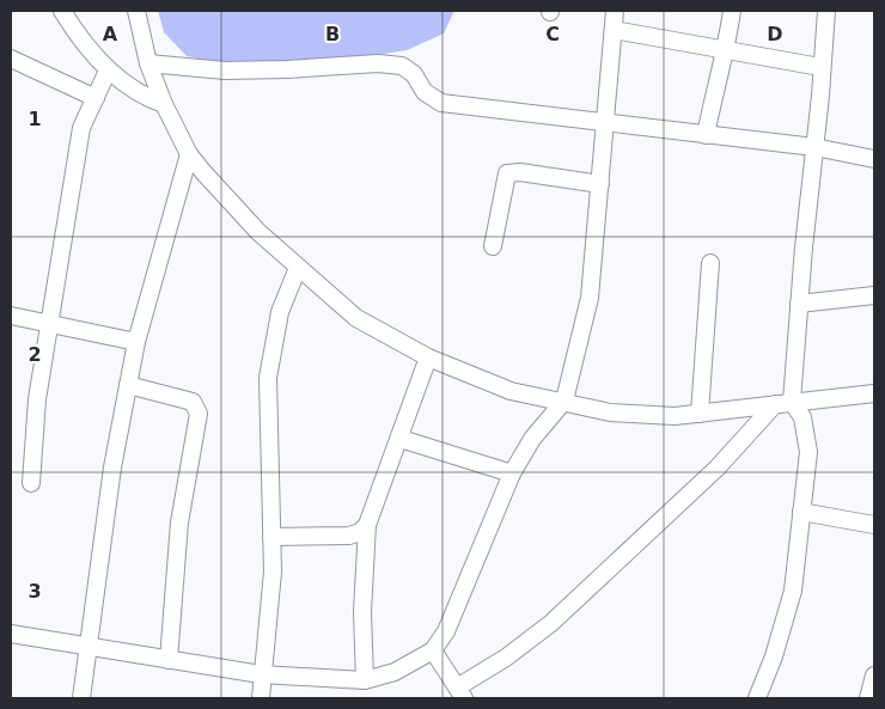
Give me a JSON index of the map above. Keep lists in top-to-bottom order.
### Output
{
  "grid": {
    "columns": [
      "A",
      "B",
      "C",
      "D"
    ],
    "rows": ["1", "2", "3"]
  }
}
